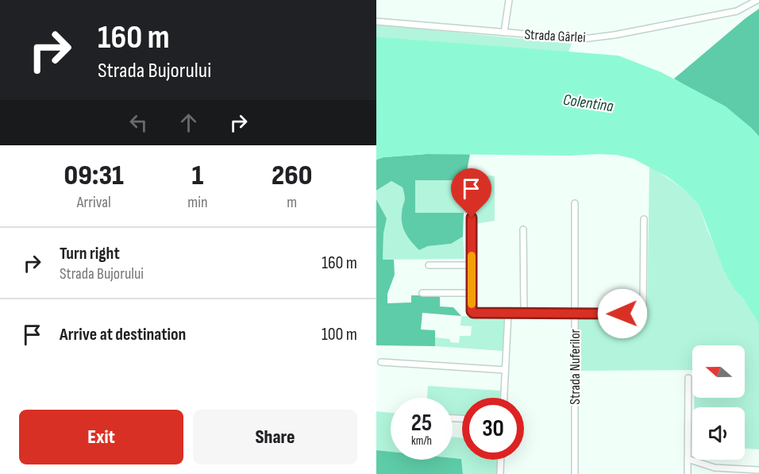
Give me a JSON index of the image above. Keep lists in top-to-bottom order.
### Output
{
  "streets": {
    "street": ["Strada Gârlei", "Strada Nuferilor"]
  },
  "water": ["Colentina"],
  "north": "left",
  "page": {
    "turn": ["160 m", "Strada Bujorului"],
    "eta": [
      "09:31",
      "Arrival",
      "1",
      "min",
      "260",
      "m"
    ],
    "list": [
      {
        "name": "Turn right",
        "note": "Strada Bujorului",
        "value": "160 m"
      },
      {
        "name": "Arrive at destination",
        "value": "100 m"
      }
    ],
    "speed": "25 km/h",
    "limit": "30",
    "buttons": ["Exit", "Share"]
  }
}
